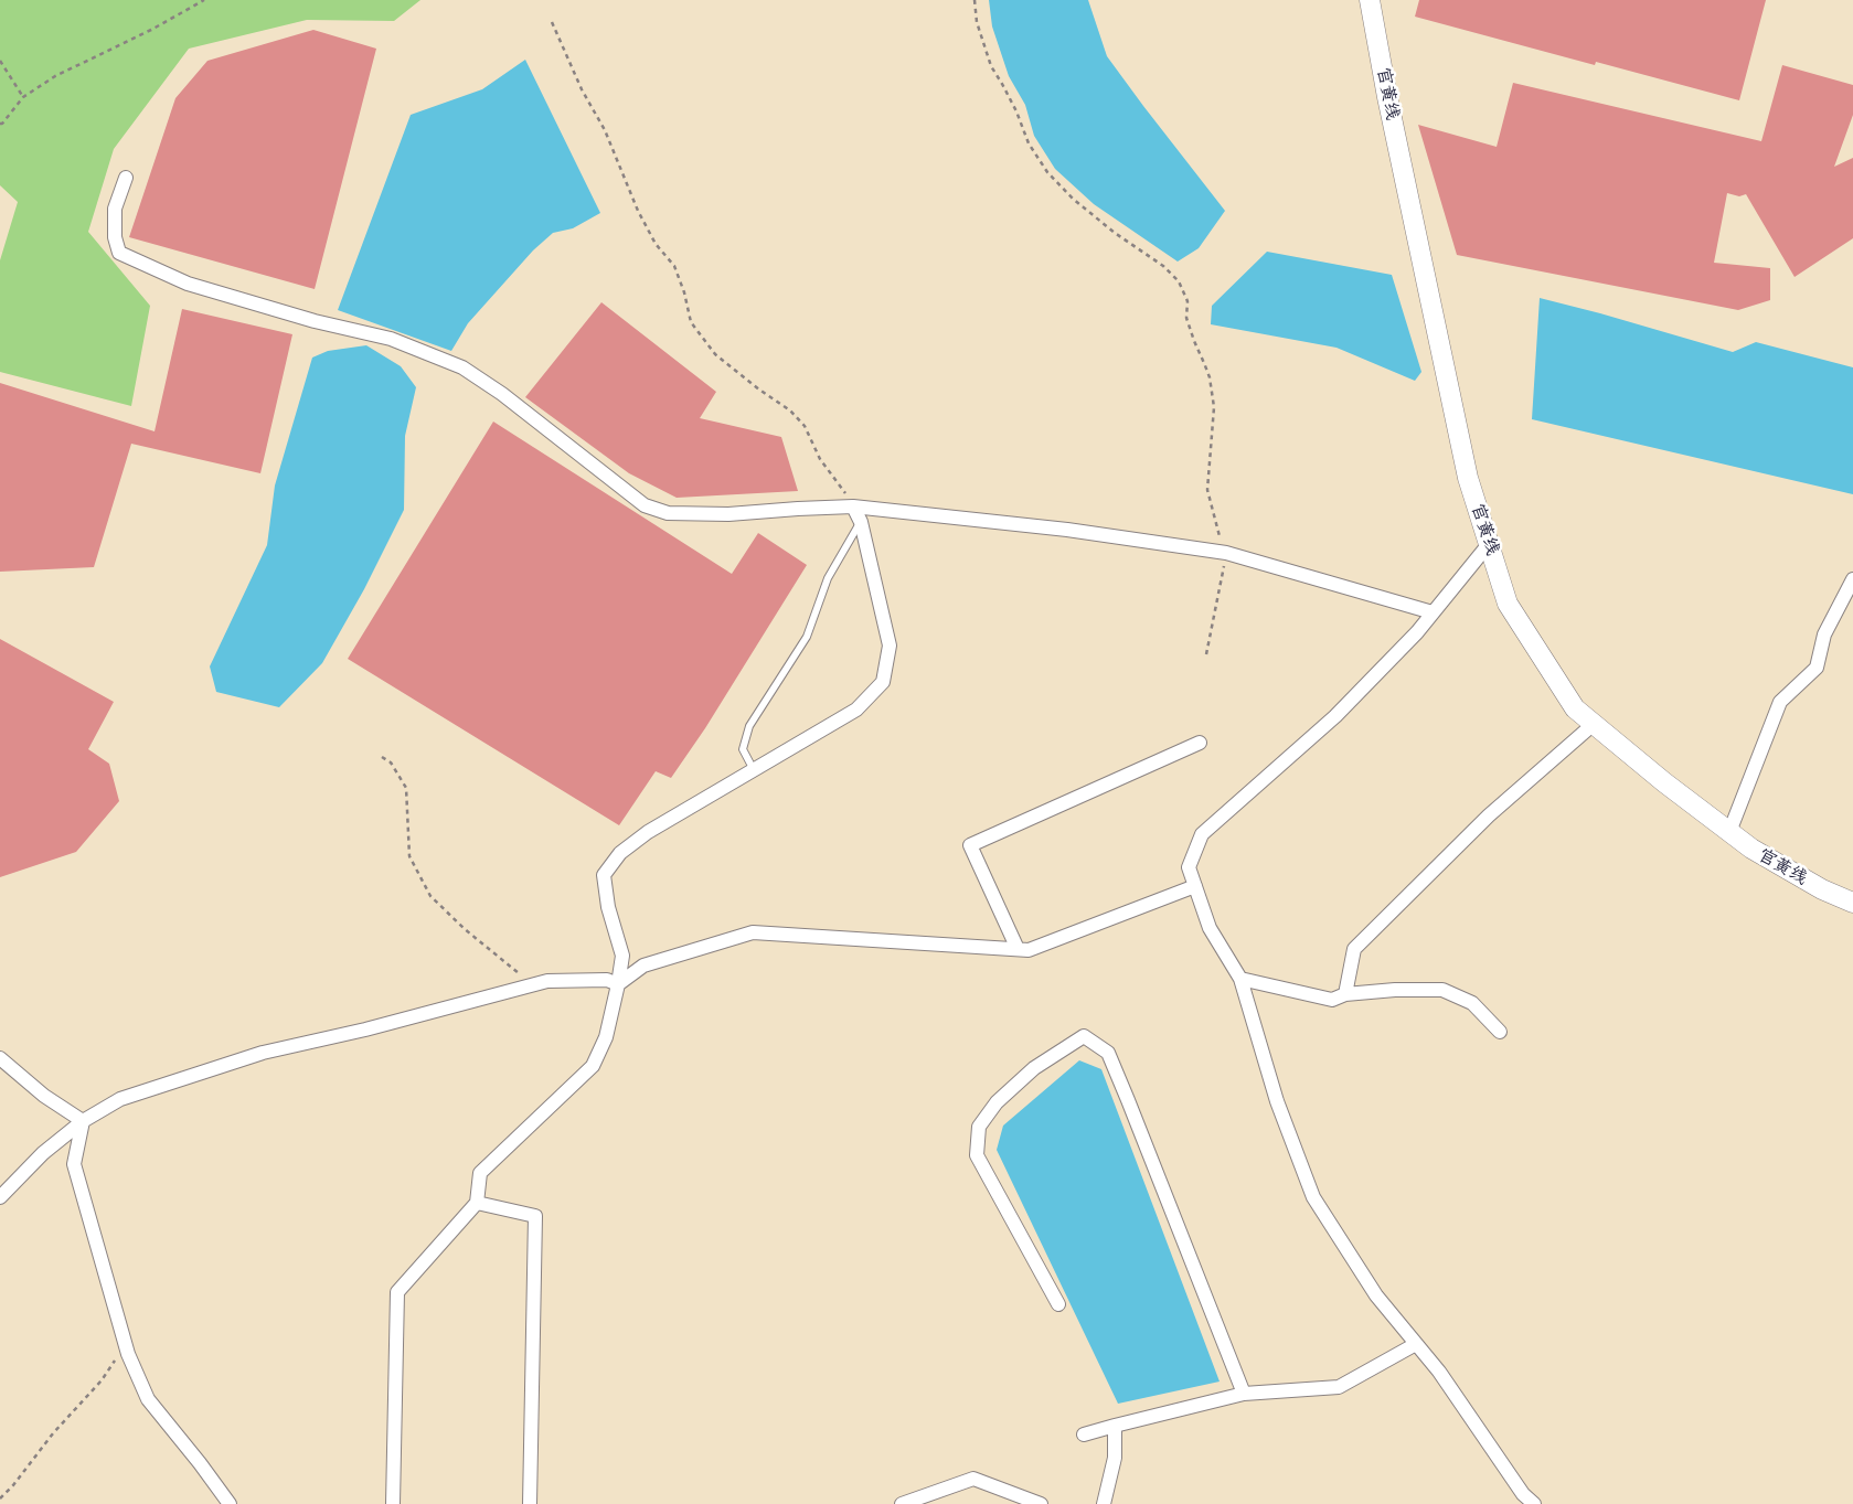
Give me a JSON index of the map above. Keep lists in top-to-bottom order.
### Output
{
  "streets": {
    "street": ["官黄线"]
  }
}
